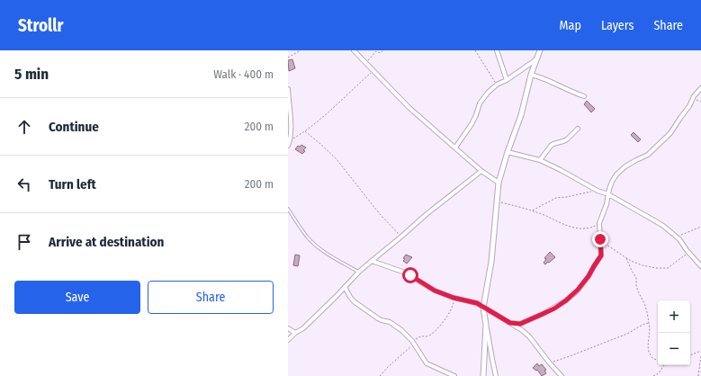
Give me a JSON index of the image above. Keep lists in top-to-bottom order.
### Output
{
  "page": {
    "header": "Strollr",
    "nav": ["Map", "Layers", "Share"],
    "heading": ["5 min", "Walk · 400 m"],
    "list": [
      ["Continue", "200 m"],
      ["Turn left", "200 m"],
      "Arrive at destination"
    ],
    "buttons": ["Save", "Share"],
    "map_buttons": ["+", "−"]
  }
}
